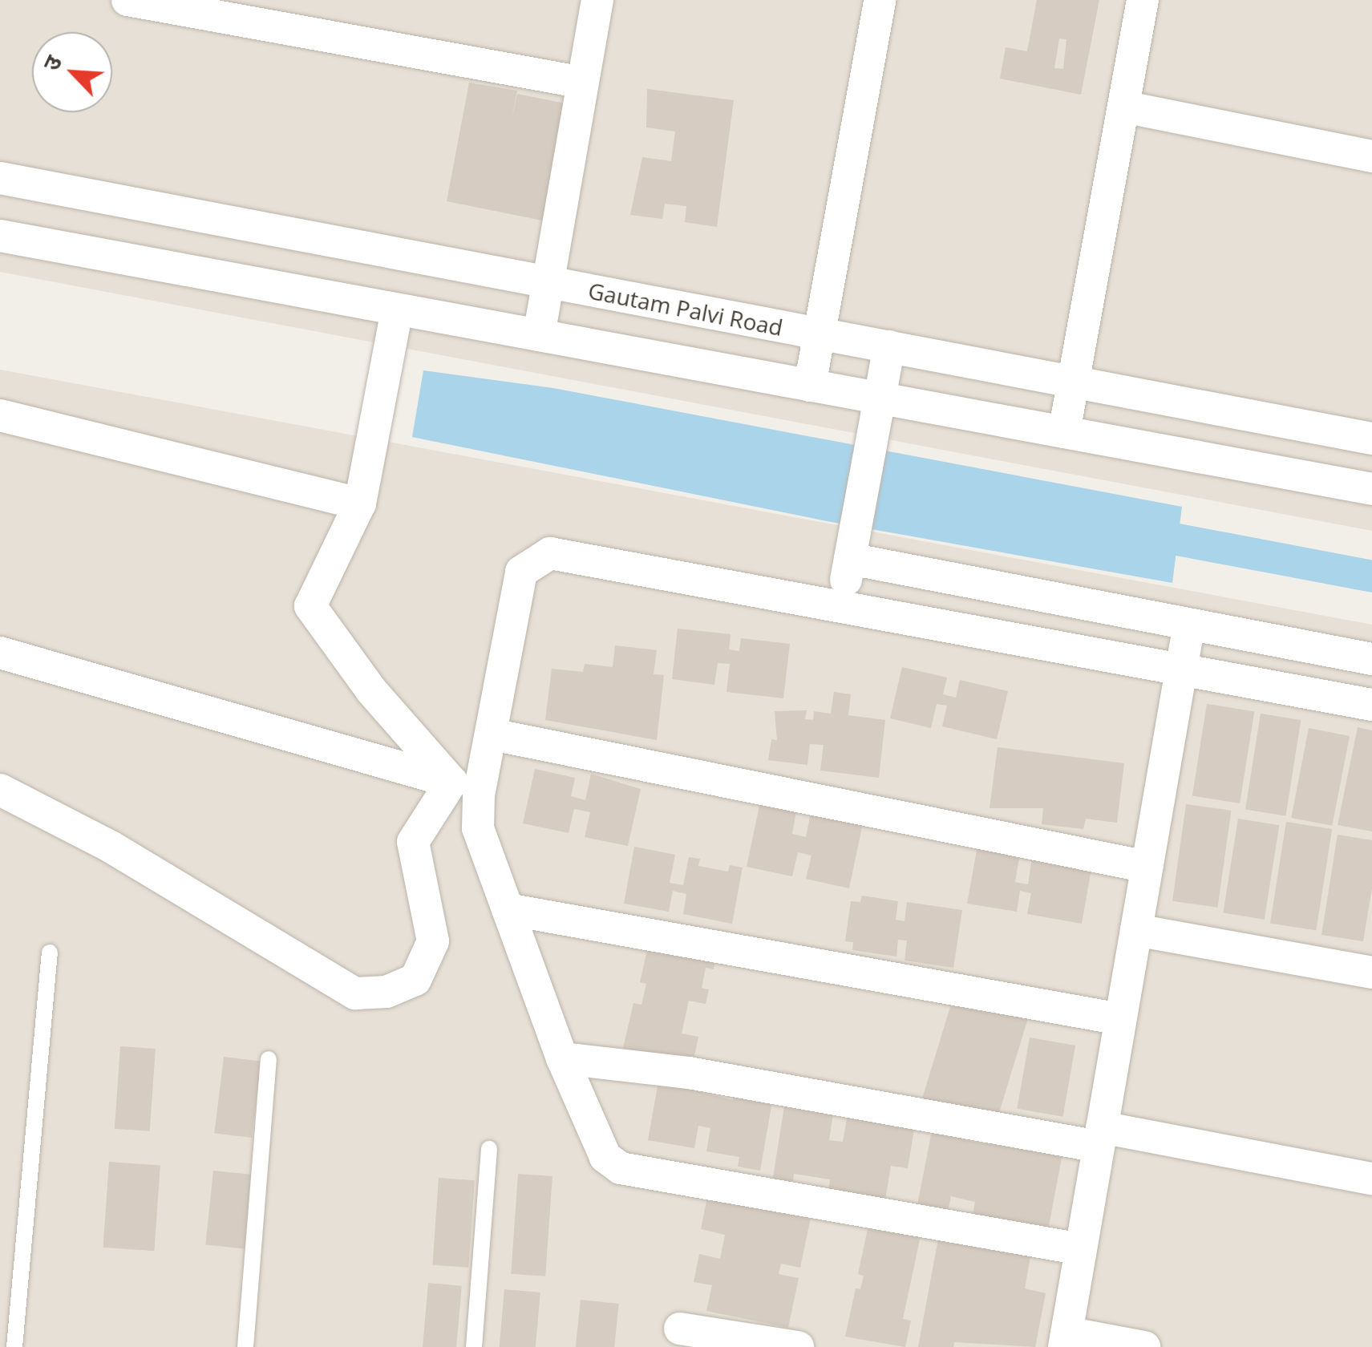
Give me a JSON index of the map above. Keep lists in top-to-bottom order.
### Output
{
  "streets": {
    "street": ["Gautam Palvi Road"]
  },
  "north": "top left"
}
